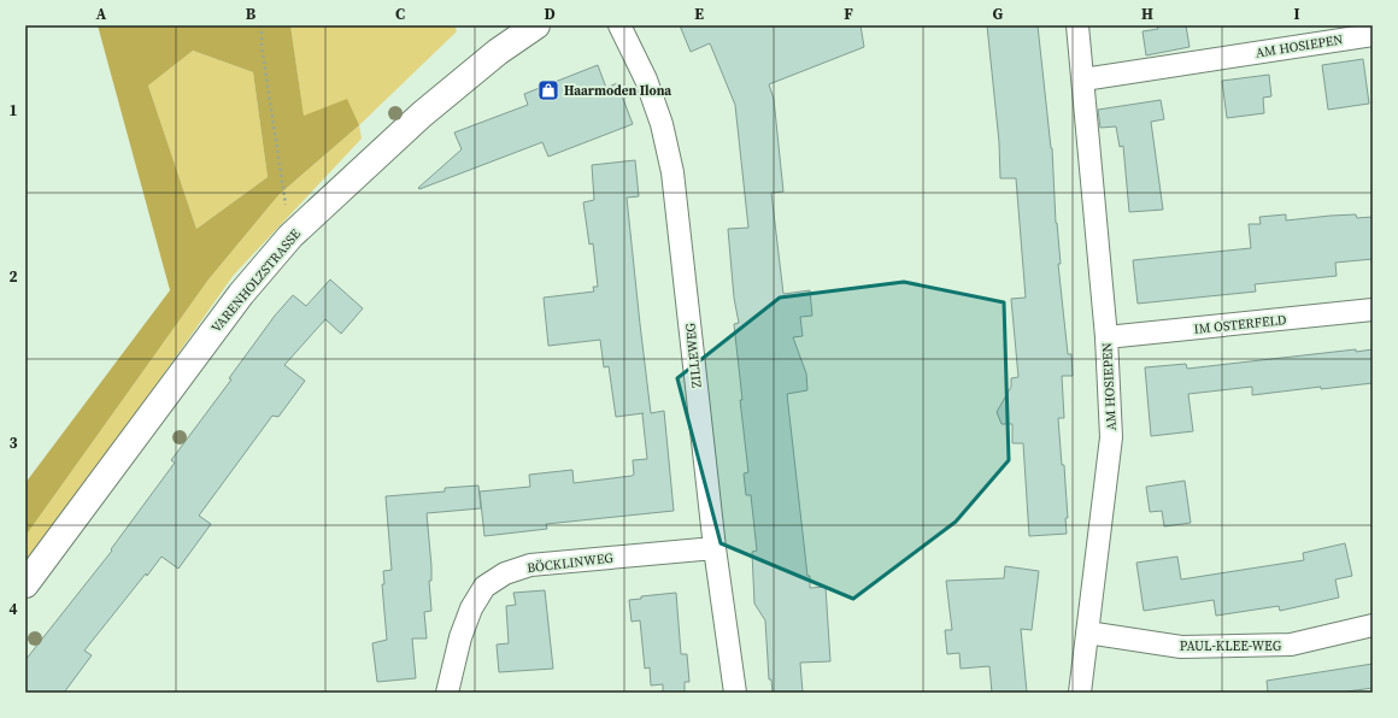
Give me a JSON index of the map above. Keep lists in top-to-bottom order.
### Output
{
  "streets": {
    "street": [
      "AM HOSIEPEN",
      "VARENHOLZSTRASSE",
      "IM OSTERFELD",
      "ZILLEWEG",
      "BÖCKLINWEG",
      "PAUL-KLEE-WEG"
    ]
  },
  "crossings": [
    ["AM HOSIEPEN", "IM OSTERFELD"],
    ["AM HOSIEPEN", "PAUL-KLEE-WEG"],
    ["ZILLEWEG", "BÖCKLINWEG"]
  ],
  "places": {
    "shop": ["Haarmoden Ilona"]
  },
  "grid": {
    "columns": [
      "A",
      "B",
      "C",
      "D",
      "E",
      "F",
      "G",
      "H",
      "I"
    ],
    "rows": [
      "1",
      "2",
      "3",
      "4"
    ]
  }
}
